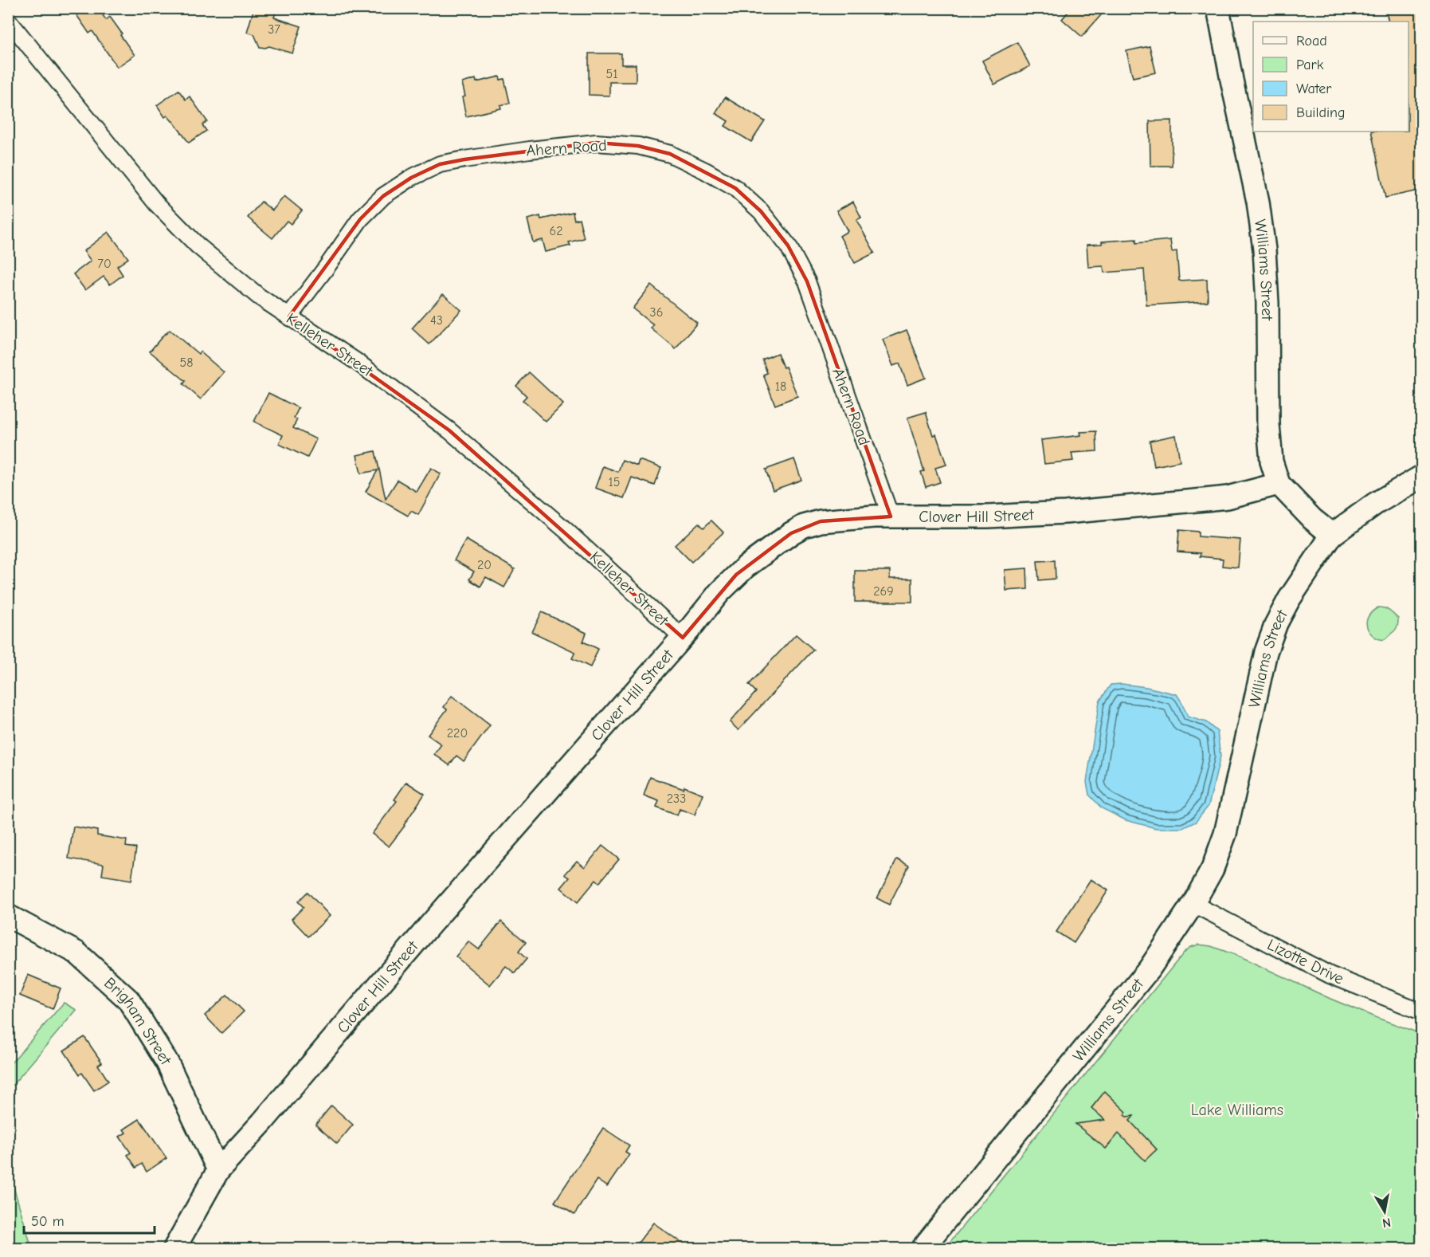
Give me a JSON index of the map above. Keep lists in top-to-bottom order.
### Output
{
  "streets": {
    "street": [
      "Ahern Road",
      "Williams Street",
      "Kelleher Street",
      "Clover Hill Street",
      "Lizotte Drive",
      "Brigham Street"
    ]
  },
  "crossings": [
    ["Ahern Road", "Kelleher Street"],
    ["Ahern Road", "Clover Hill Street"],
    ["Williams Street", "Clover Hill Street"],
    ["Williams Street", "Lizotte Drive"],
    ["Kelleher Street", "Clover Hill Street"],
    ["Clover Hill Street", "Brigham Street"]
  ],
  "parks": ["Lake Williams"],
  "house_numbers": [
    "37",
    "51",
    "62",
    "70",
    "36",
    "43",
    "58",
    "18",
    "15",
    "20",
    "269",
    "220",
    "233"
  ],
  "legend": [
    "Road",
    "Park",
    "Water",
    "Building"
  ],
  "scale_bar": "50 m",
  "north": "bottom"
}
